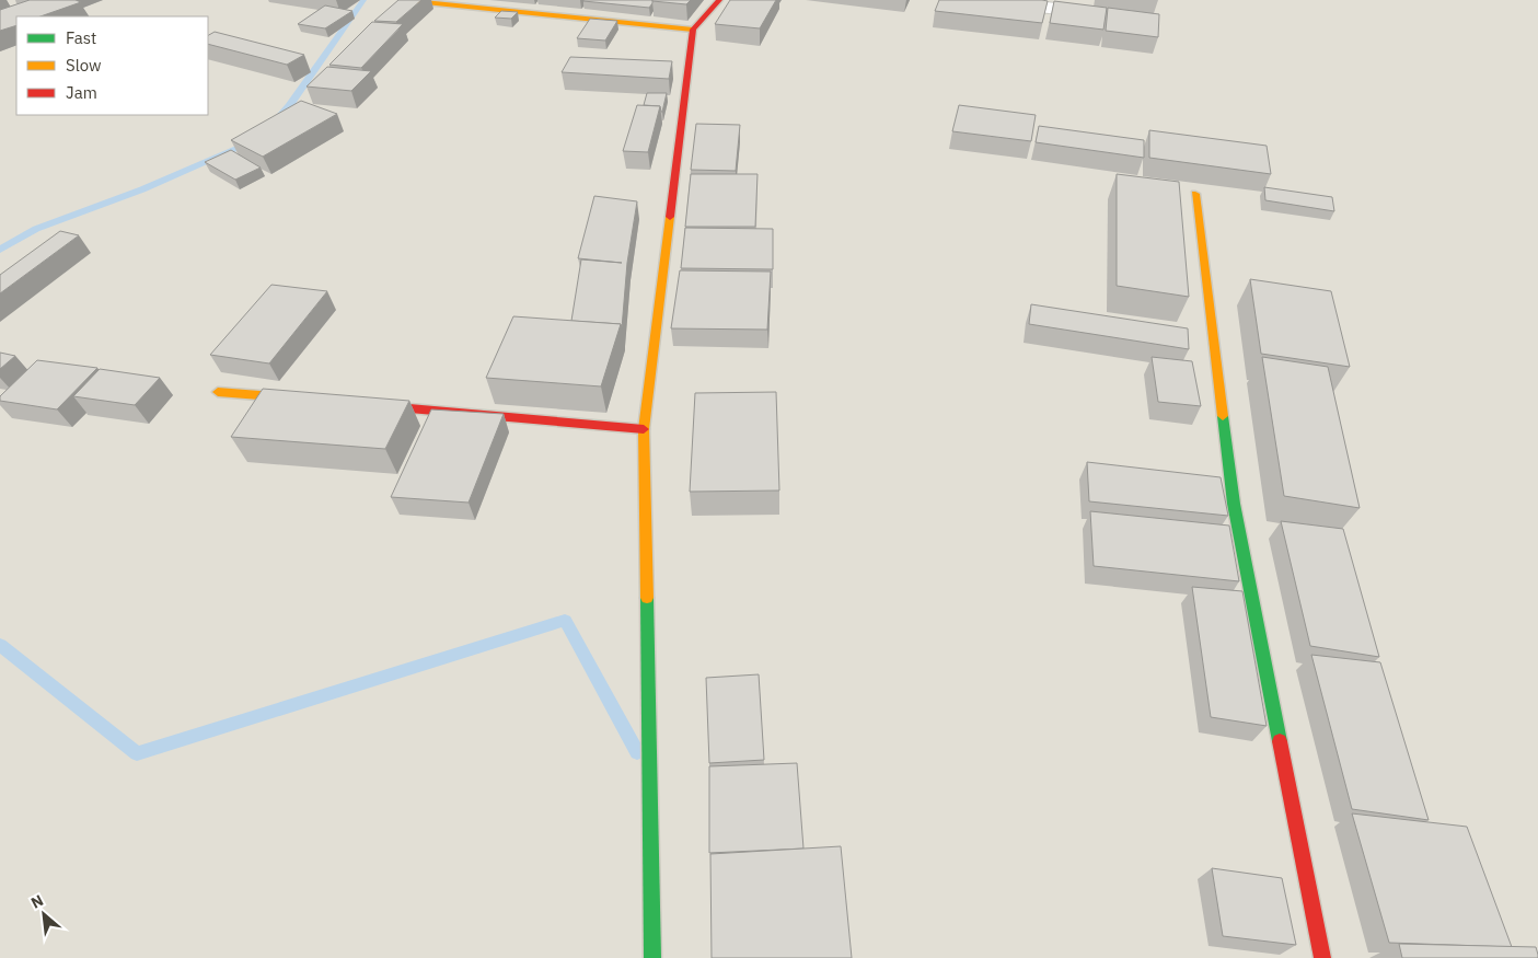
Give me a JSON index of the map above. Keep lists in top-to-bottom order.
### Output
{
  "legend": ["Fast", "Slow", "Jam"],
  "north": "top left"
}
